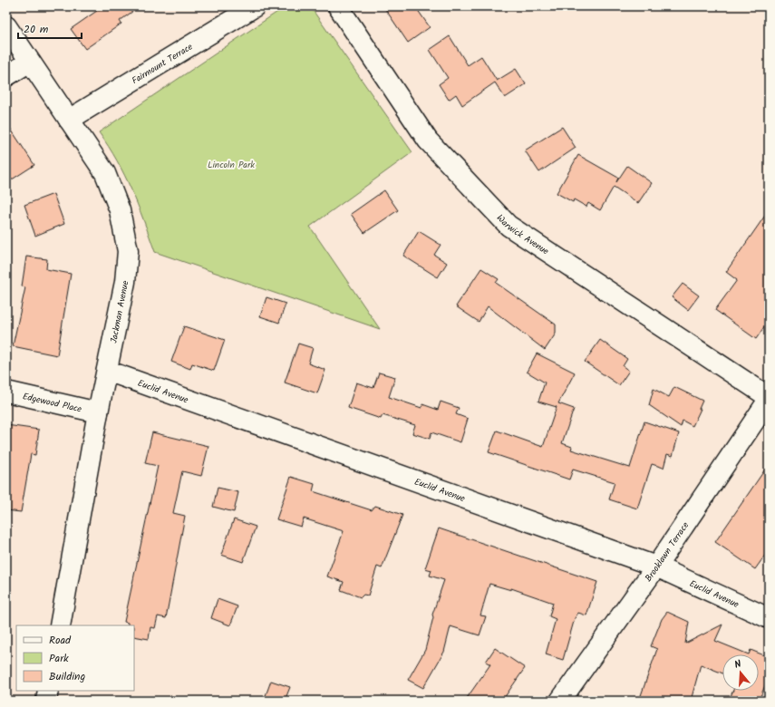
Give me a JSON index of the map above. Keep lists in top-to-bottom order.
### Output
{
  "streets": {
    "street": [
      "Fairmount Terrace",
      "Warwick Avenue",
      "Jackman Avenue",
      "Euclid Avenue",
      "Edgewood Place",
      "Brooklawn Terrace"
    ]
  },
  "crossings": [
    ["Fairmount Terrace", "Jackman Avenue"],
    ["Jackman Avenue", "Euclid Avenue"],
    ["Jackman Avenue", "Edgewood Place"],
    ["Euclid Avenue", "Brooklawn Terrace"]
  ],
  "parks": ["Lincoln Park"],
  "legend": ["Road", "Park", "Building"],
  "scale_bar": "20 m",
  "north": "top"
}
